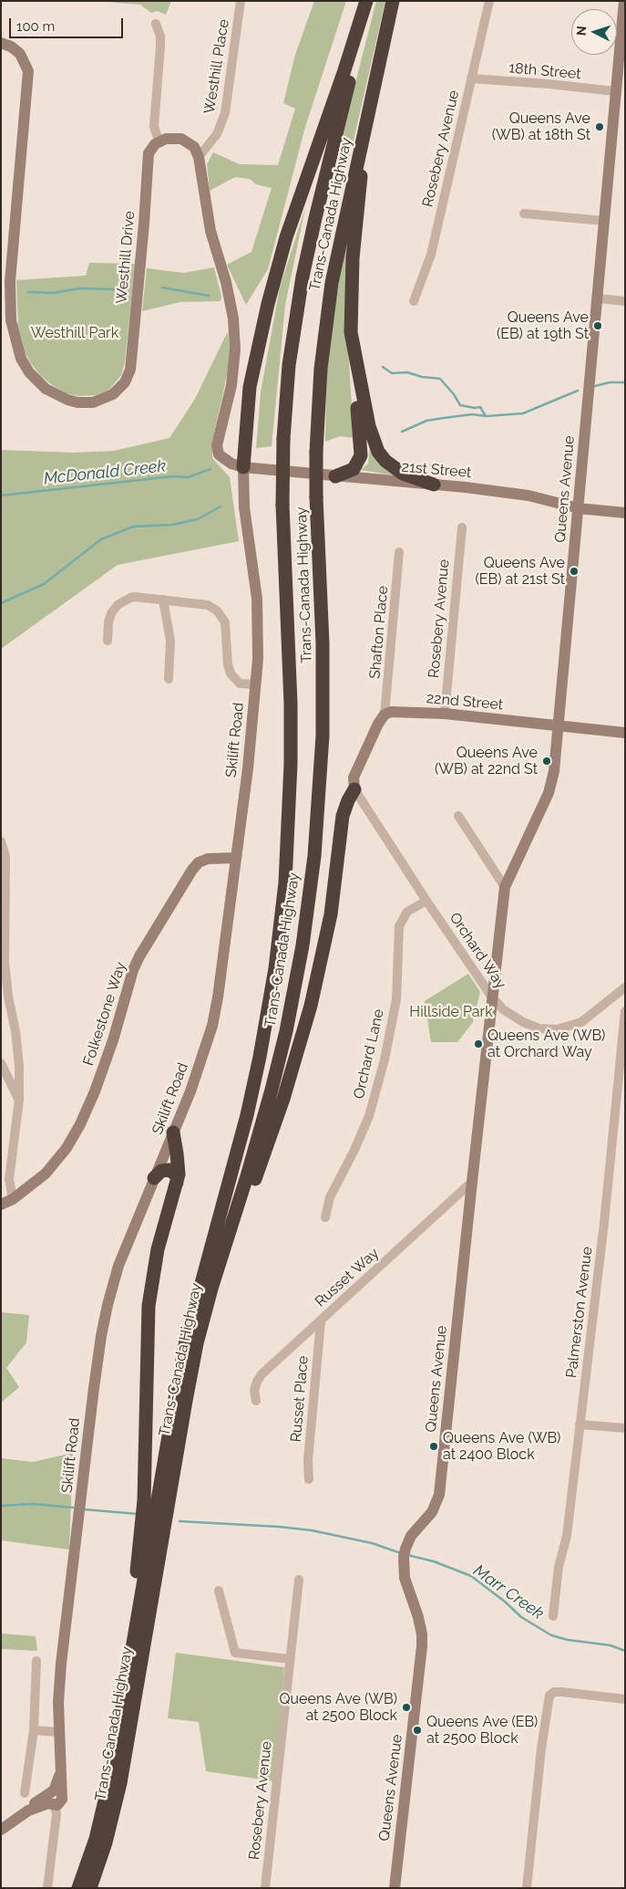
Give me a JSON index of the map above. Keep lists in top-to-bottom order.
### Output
{
  "streets": {
    "highway": ["Trans-Canada Highway"],
    "street": [
      "Westhill Place",
      "18th Street",
      "Rosebery Avenue",
      "Westhill Drive",
      "21st Street",
      "Queens Avenue",
      "Shafton Place",
      "22nd Street",
      "Skilift Road",
      "Orchard Way",
      "Folkestone Way",
      "Orchard Lane",
      "Russet Way",
      "Palmerston Avenue",
      "Russet Place"
    ]
  },
  "crossings": [
    ["18th Street", "Rosebery Avenue"],
    ["18th Street", "Queens Avenue"],
    ["Rosebery Avenue", "22nd Street"],
    ["21st Street", "Queens Avenue"],
    ["21st Street", "Skilift Road"],
    ["Queens Avenue", "22nd Street"],
    ["Queens Avenue", "Orchard Way"],
    ["Queens Avenue", "Russet Way"],
    ["Shafton Place", "22nd Street"],
    ["Skilift Road", "Folkestone Way"],
    ["Orchard Way", "Orchard Lane"],
    ["Russet Way", "Russet Place"]
  ],
  "water": ["McDonald Creek", "Marr Creek"],
  "parks": ["Westhill Park", "Hillside Park"],
  "places": [
    "Queens Ave (WB) at 18th St",
    "Queens Ave (EB) at 19th St",
    "Queens Ave (EB) at 21st St",
    "Queens Ave (WB) at 22nd St",
    "Queens Ave (WB) at Orchard Way",
    "Queens Ave (WB) at 2400 Block",
    "Queens Ave (WB) at 2500 Block",
    "Queens Ave (EB) at 2500 Block"
  ],
  "scale_bar": "100 m",
  "north": "left"
}
